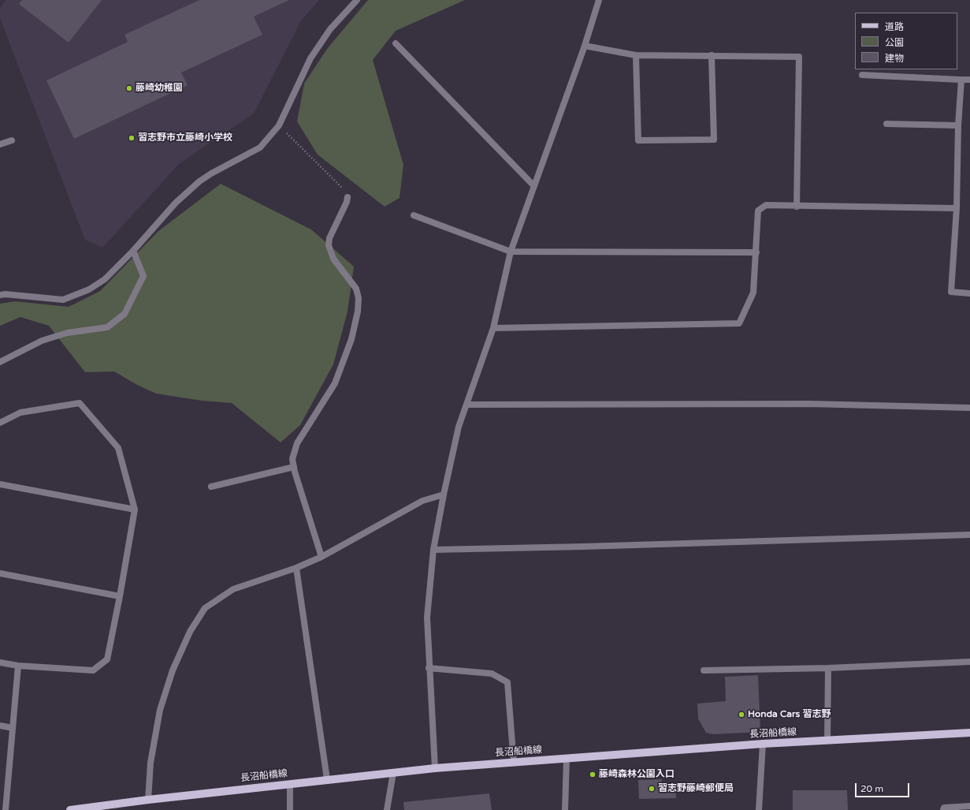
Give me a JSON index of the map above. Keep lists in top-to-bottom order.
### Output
{
  "streets": {
    "main road": ["長沼船橋線"]
  },
  "places": [
    "藤崎幼稚園",
    "習志野市立藤崎小学校",
    "Honda Cars 習志野",
    "藤崎森林公園入口",
    "習志野藤崎郵便局"
  ],
  "legend": ["道路", "公園", "建物"],
  "scale_bar": "20 m"
}
